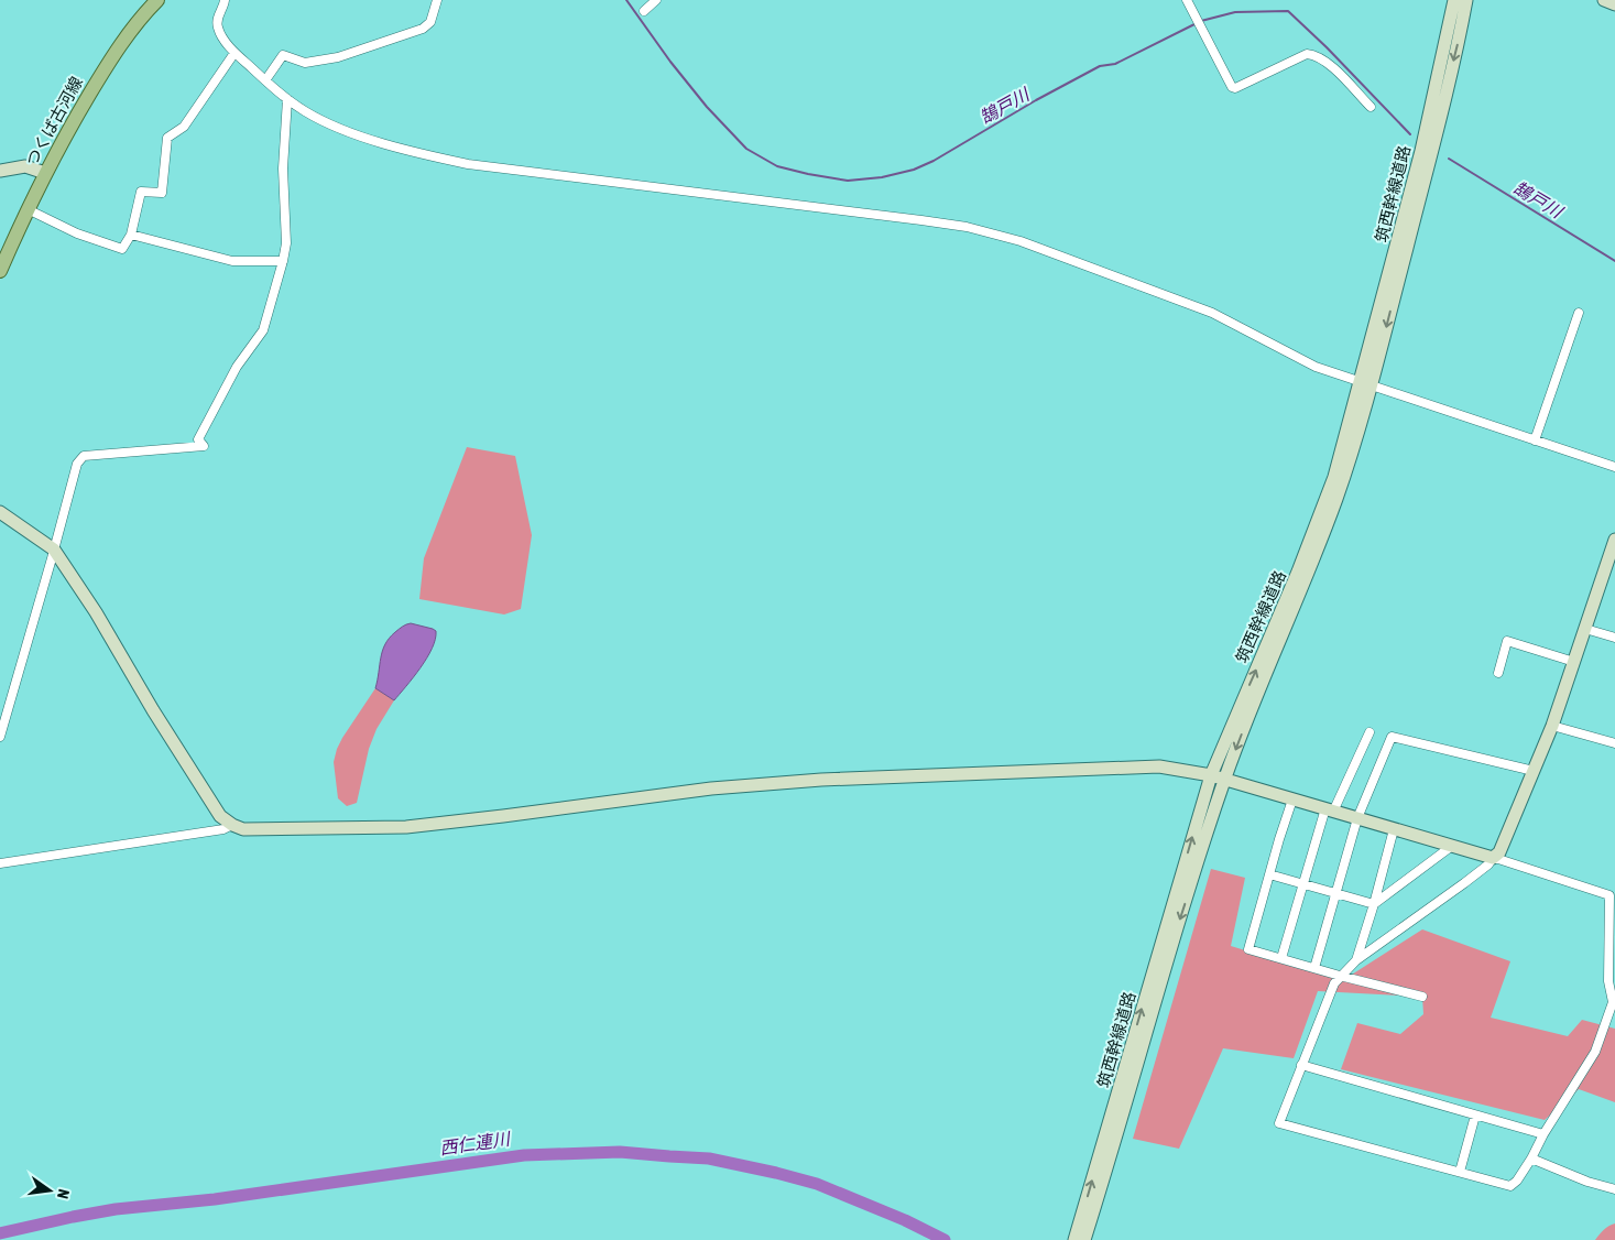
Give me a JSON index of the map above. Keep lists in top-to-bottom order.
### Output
{
  "streets": {
    "main road": ["つくば古河線"],
    "street": ["筑西幹線道路"]
  },
  "water": ["鵠戸川", "西仁連川"],
  "north": "right"
}
